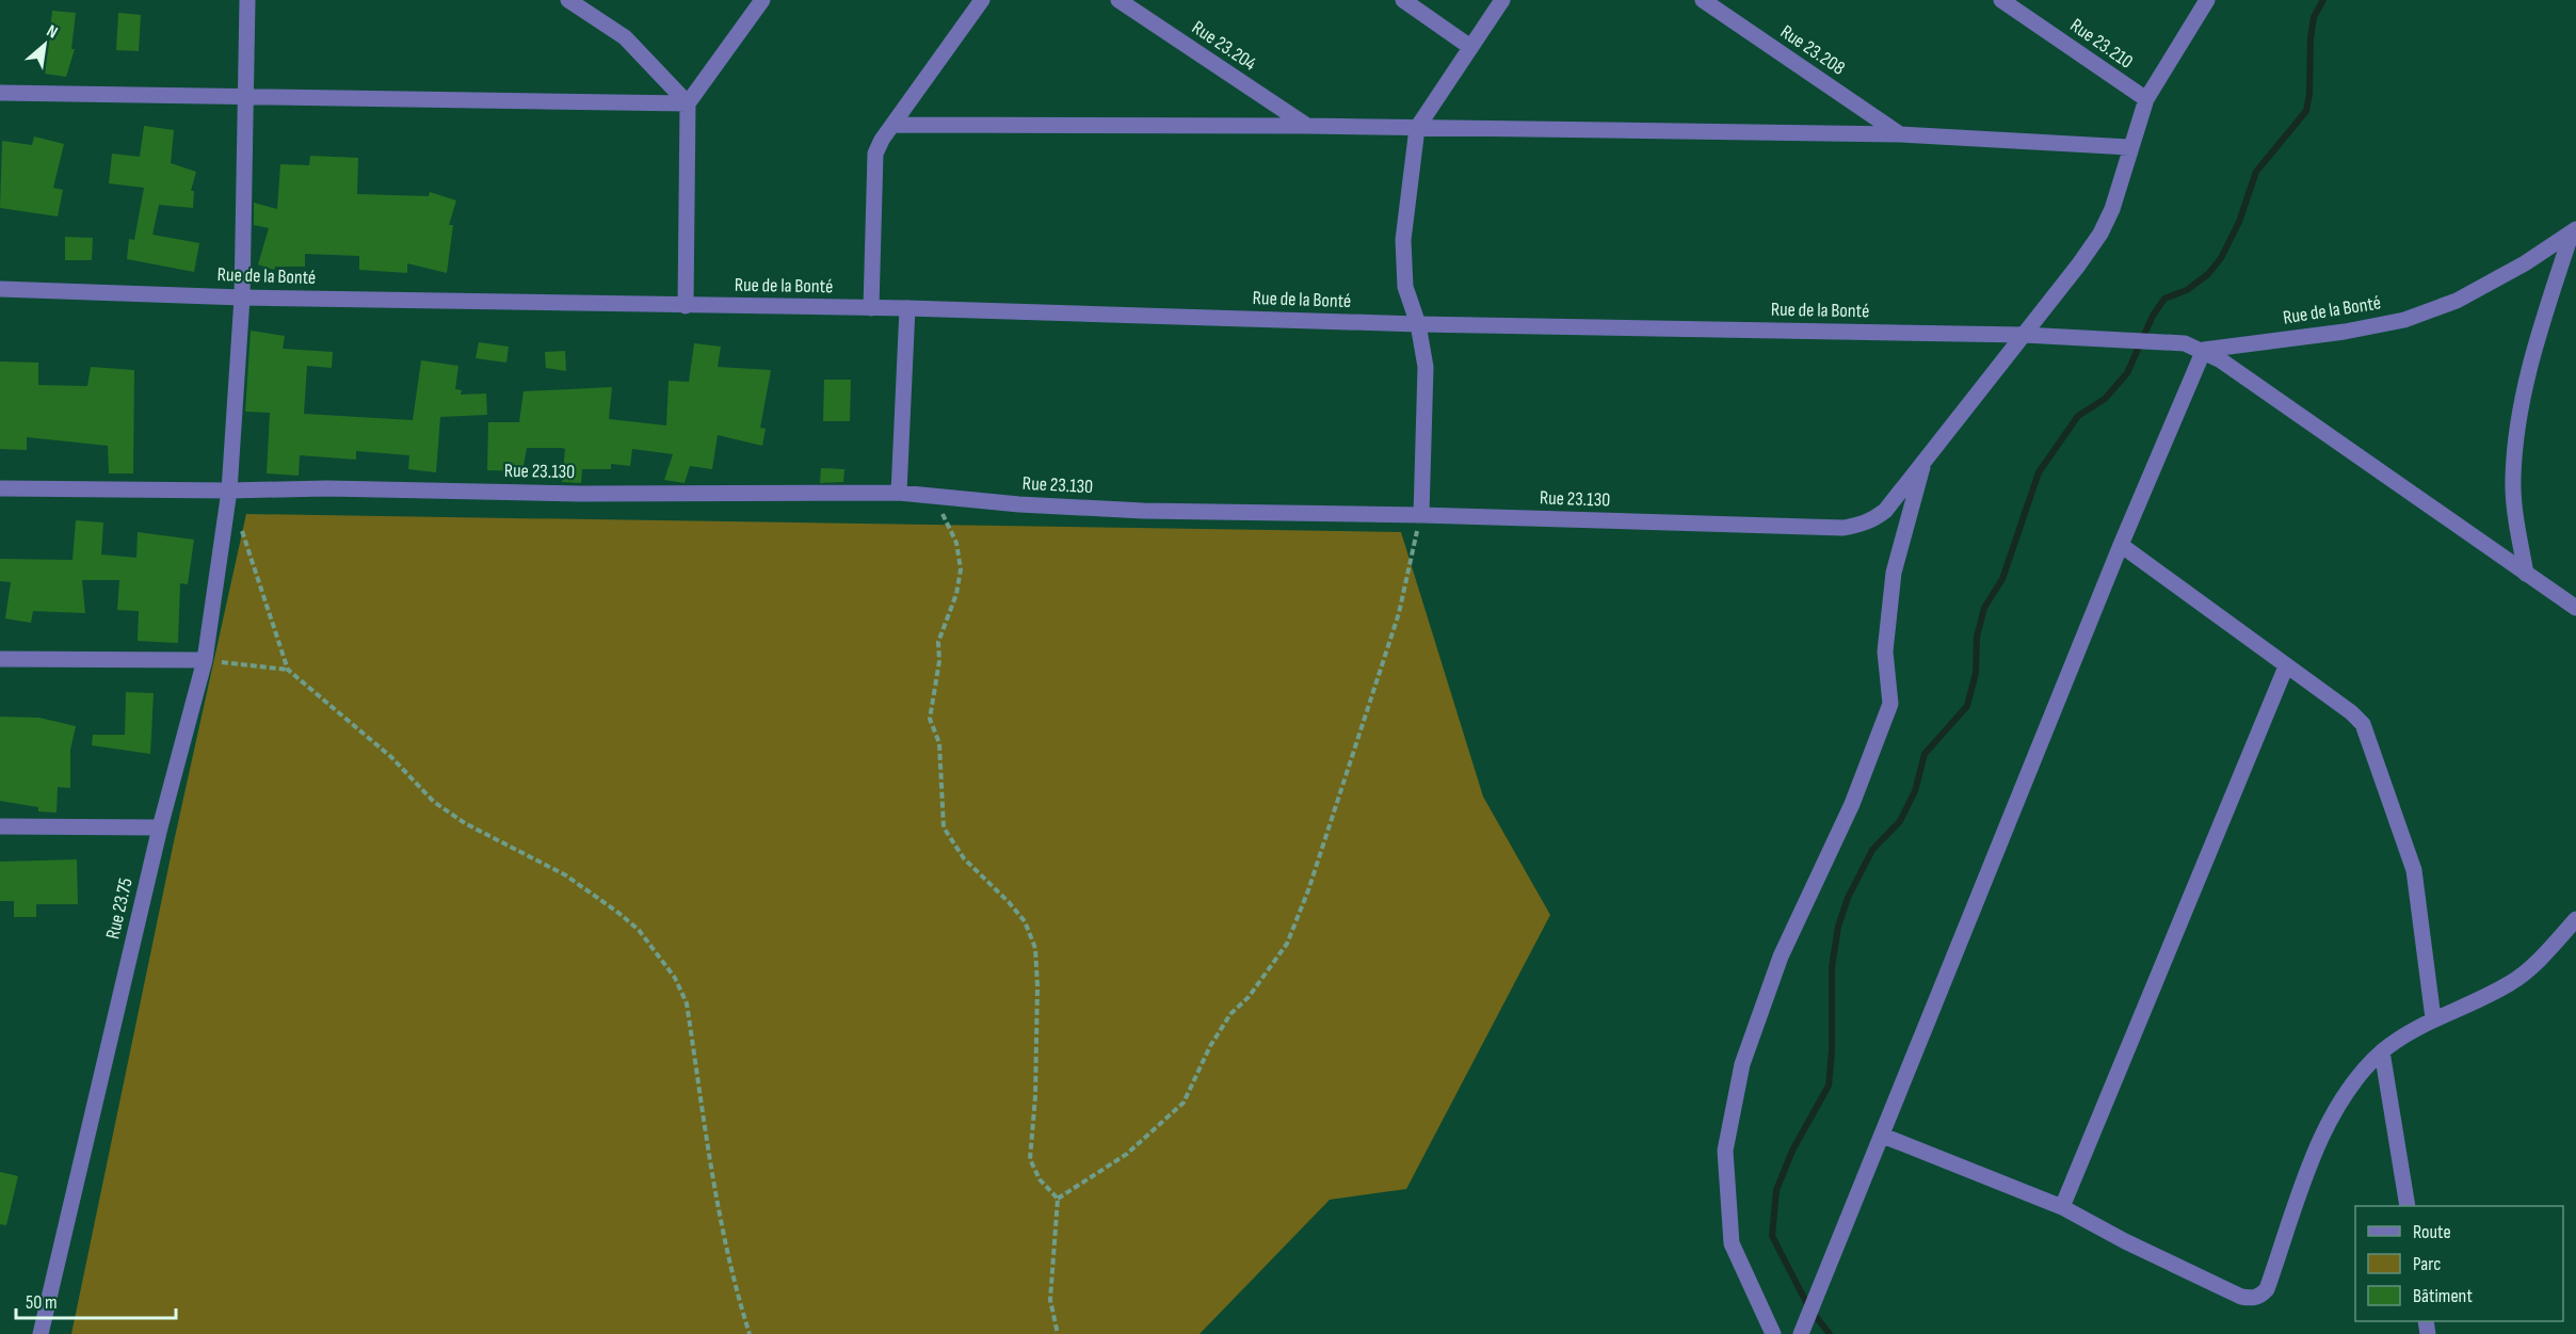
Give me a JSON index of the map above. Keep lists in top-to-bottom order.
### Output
{
  "streets": {
    "street": [
      "Rue 23.210",
      "Rue 23.204",
      "Rue 23.208",
      "Rue de la Bonté",
      "Rue 23.130",
      "Rue 23.75"
    ]
  },
  "crossings": [
    ["Rue 23.210", "Rue 23.130"],
    ["Rue de la Bonté", "Rue 23.130"],
    ["Rue de la Bonté", "Rue 23.75"],
    ["Rue 23.130", "Rue 23.75"]
  ],
  "legend": ["Route", "Parc", "Bâtiment"],
  "scale_bar": "50 m",
  "north": "top right"
}
